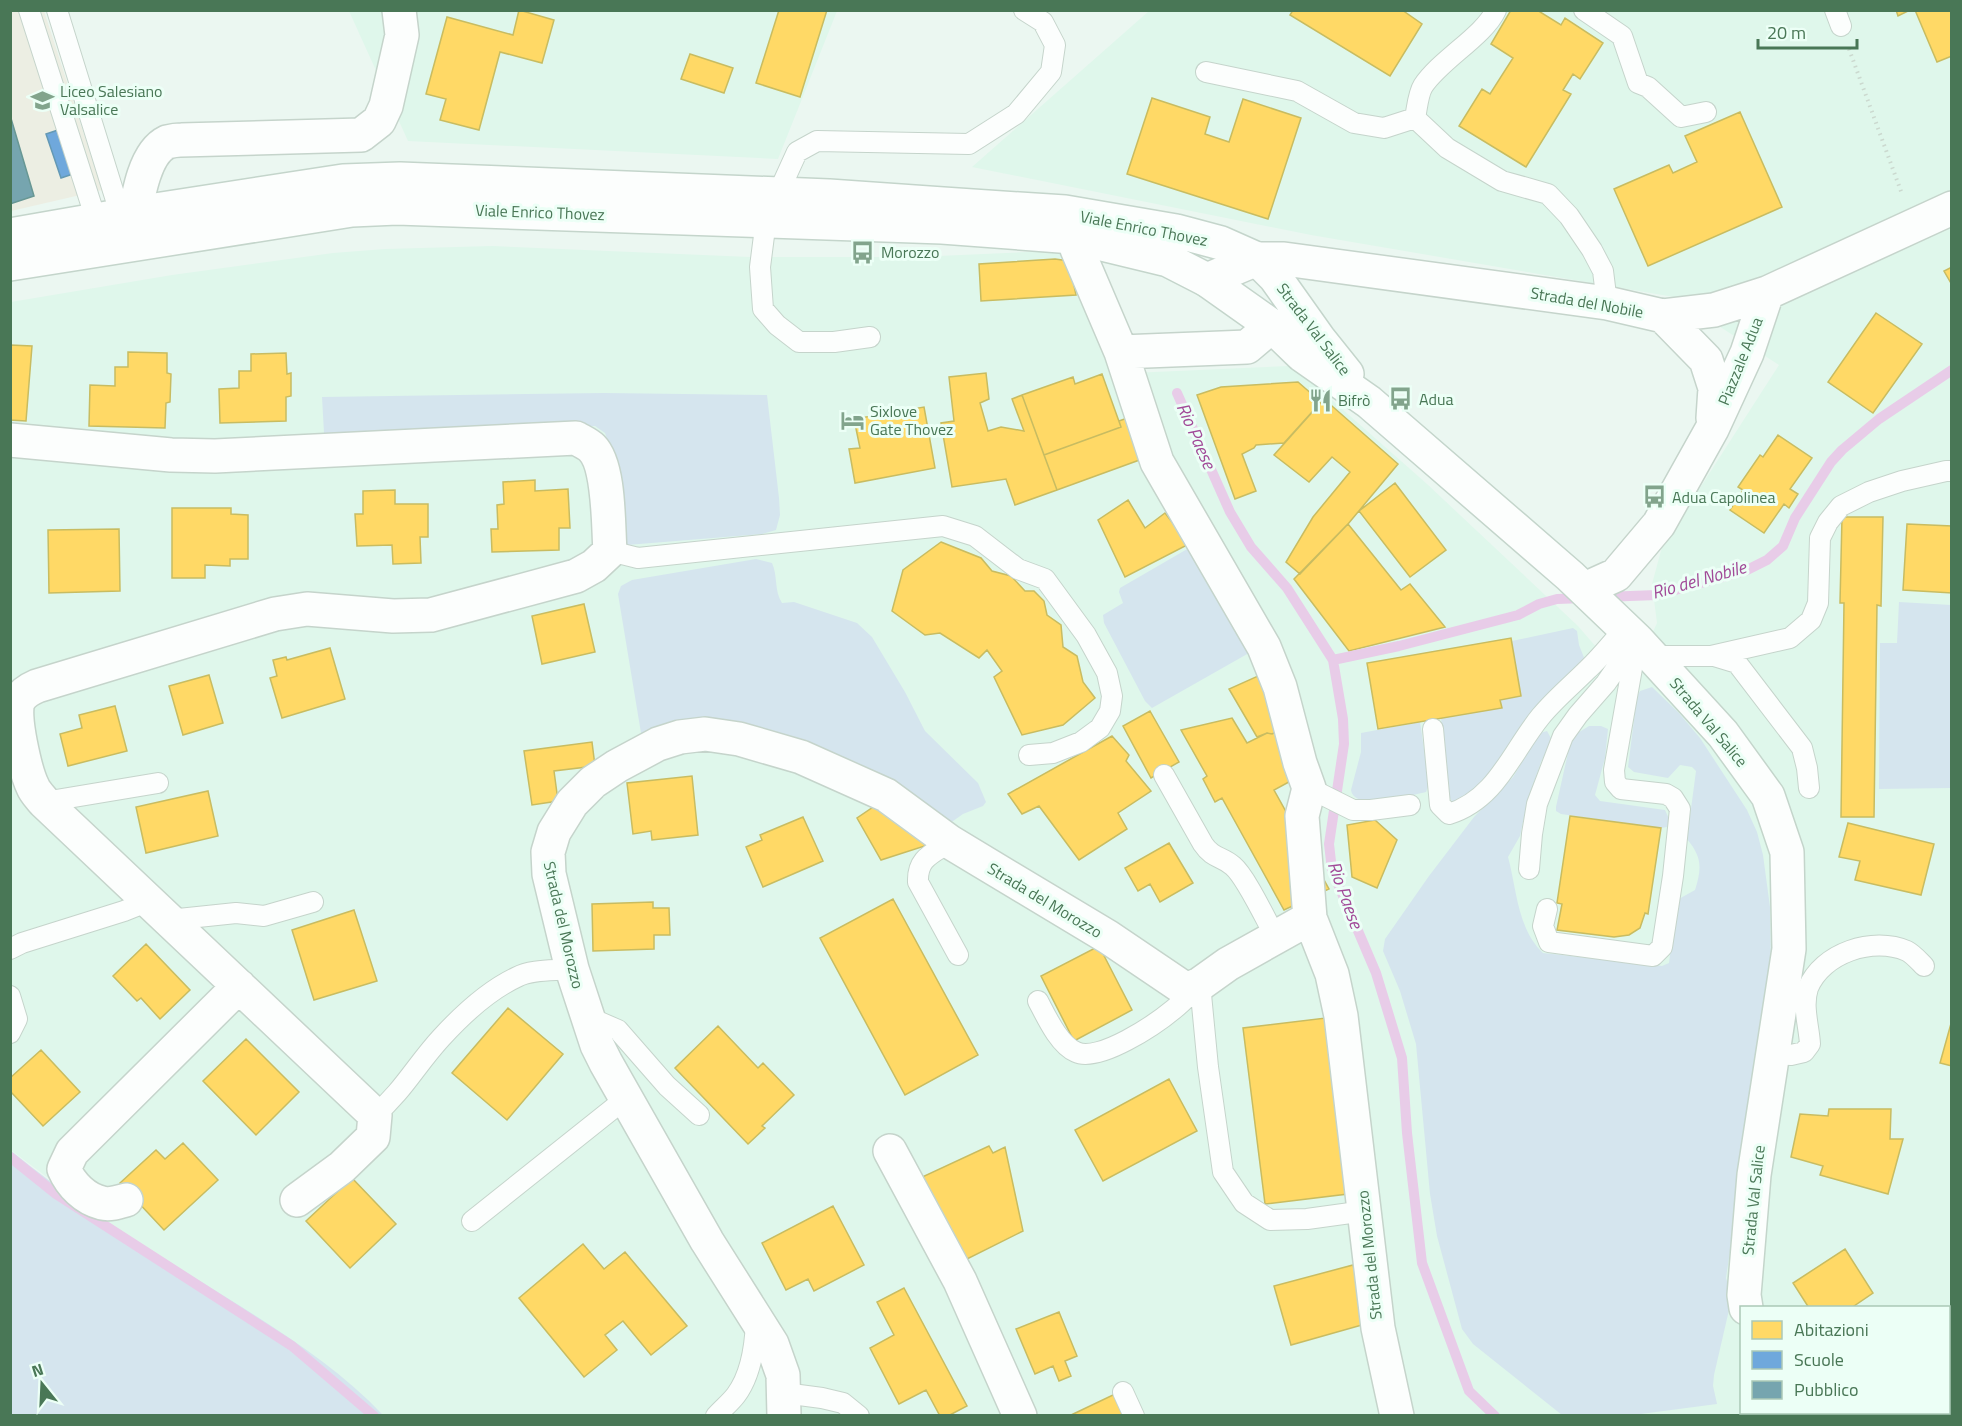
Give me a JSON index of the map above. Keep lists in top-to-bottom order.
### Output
{
  "streets": {
    "street": [
      "Viale Enrico Thovez",
      "Strada del Nobile",
      "Strada Val Salice",
      "Piazzale Adua",
      "Strada del Morozzo"
    ]
  },
  "crossings": [
    ["Viale Enrico Thovez", "Strada del Nobile"],
    ["Viale Enrico Thovez", "Strada Val Salice"],
    ["Strada del Nobile", "Strada Val Salice"],
    ["Strada del Nobile", "Piazzale Adua"],
    ["Strada Val Salice", "Piazzale Adua"]
  ],
  "water": ["Rio Paese", "Rio del Nobile"],
  "places": {
    "school or university": ["Liceo Salesiano Valsalice"],
    "bus stop": ["Morozzo", "Adua", "Adua Capolinea"],
    "restaurant": ["Bifrò"],
    "hotel": ["Sixlove Gate Thovez"]
  },
  "legend": ["Abitazioni", "Scuole", "Pubblico"],
  "scale_bar": "20 m",
  "north": "top"
}
